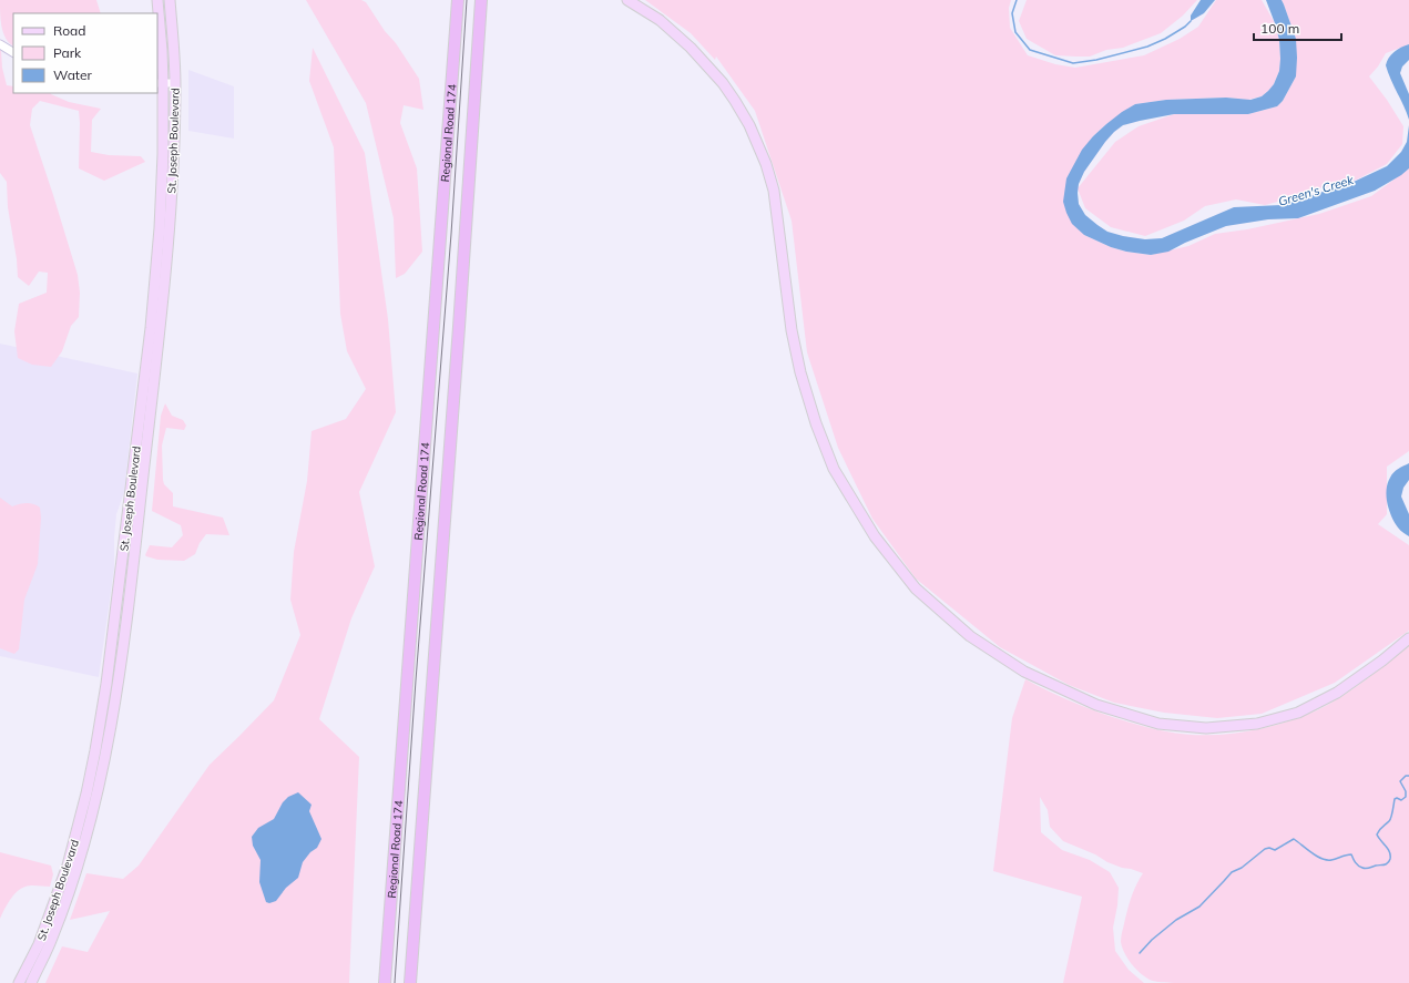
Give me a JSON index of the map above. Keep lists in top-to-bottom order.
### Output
{
  "streets": {
    "highway": ["Regional Road 174"],
    "main road": ["St. Joseph Boulevard"]
  },
  "water": ["Green's Creek"],
  "legend": ["Road", "Park", "Water"],
  "scale_bar": "100 m"
}
